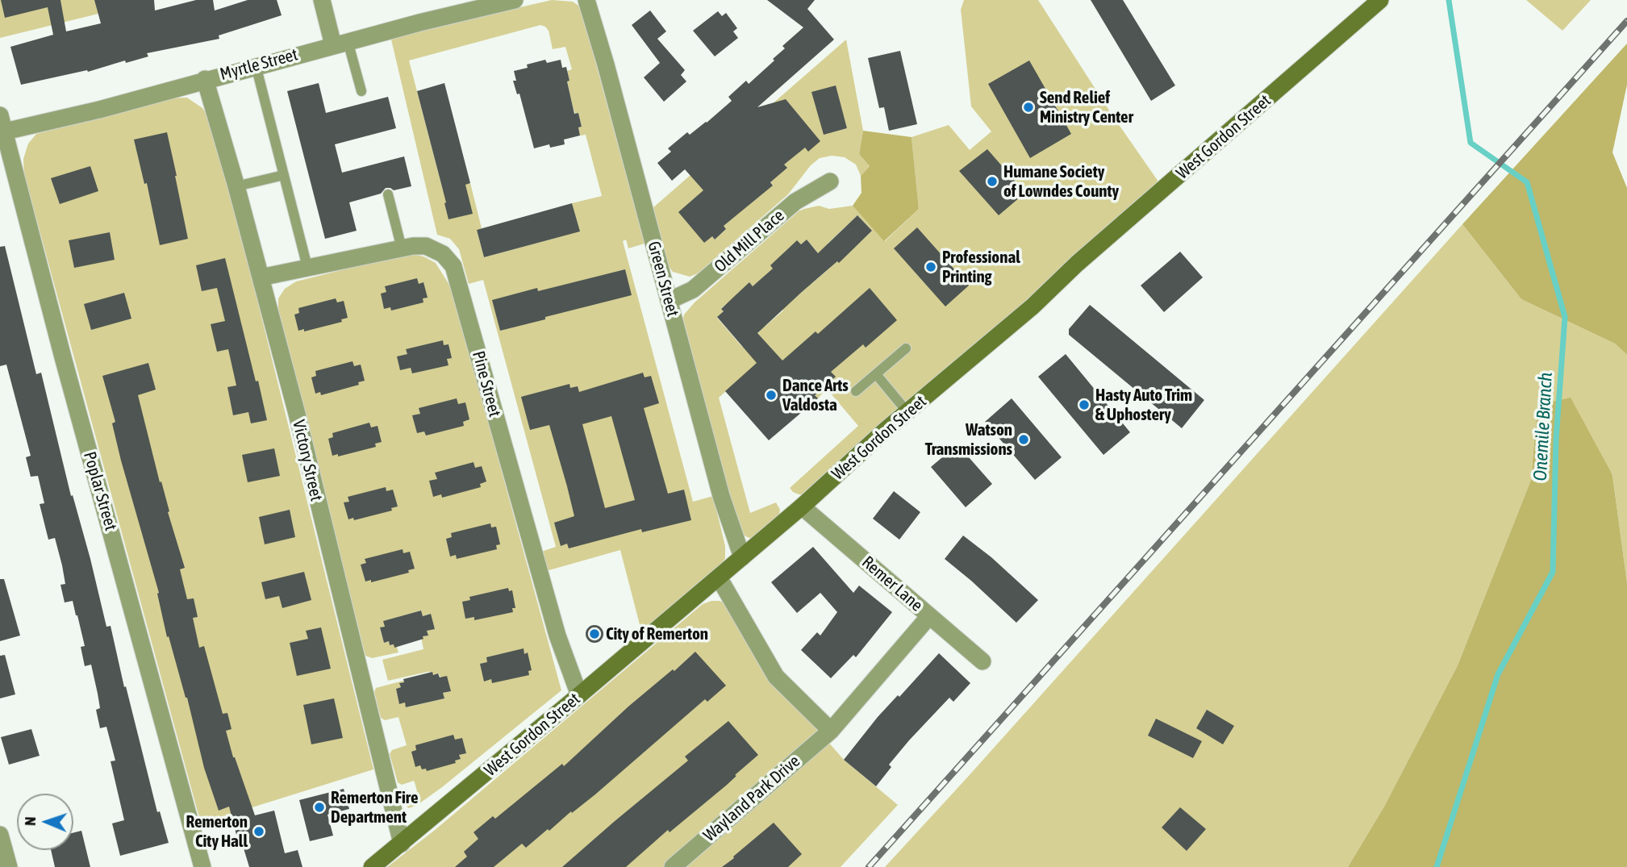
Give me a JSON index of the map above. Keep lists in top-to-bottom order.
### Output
{
  "streets": {
    "street": [
      "Myrtle Street",
      "West Gordon Street",
      "Old Mill Place",
      "Green Street",
      "Pine Street",
      "Victory Street",
      "Poplar Street",
      "Remer Lane",
      "Wayland Park Drive"
    ]
  },
  "crossings": [
    ["Myrtle Street", "Victory Street"],
    ["Myrtle Street", "Poplar Street"],
    ["West Gordon Street", "Green Street"],
    ["West Gordon Street", "Pine Street"],
    ["West Gordon Street", "Victory Street"],
    ["West Gordon Street", "Remer Lane"],
    ["Old Mill Place", "Green Street"],
    ["Pine Street", "Victory Street"],
    ["Remer Lane", "Wayland Park Drive"]
  ],
  "water": ["Onemile Branch"],
  "places": [
    "Send Relief Ministry Center",
    "Humane Society of Lowndes County",
    "Professional Printing",
    "Dance Arts Valdosta",
    "Hasty Auto Trim & Uphostery",
    "Watson Transmissions",
    "City of Remerton",
    "Remerton Fire Department",
    "Remerton City Hall"
  ],
  "north": "left"
}
